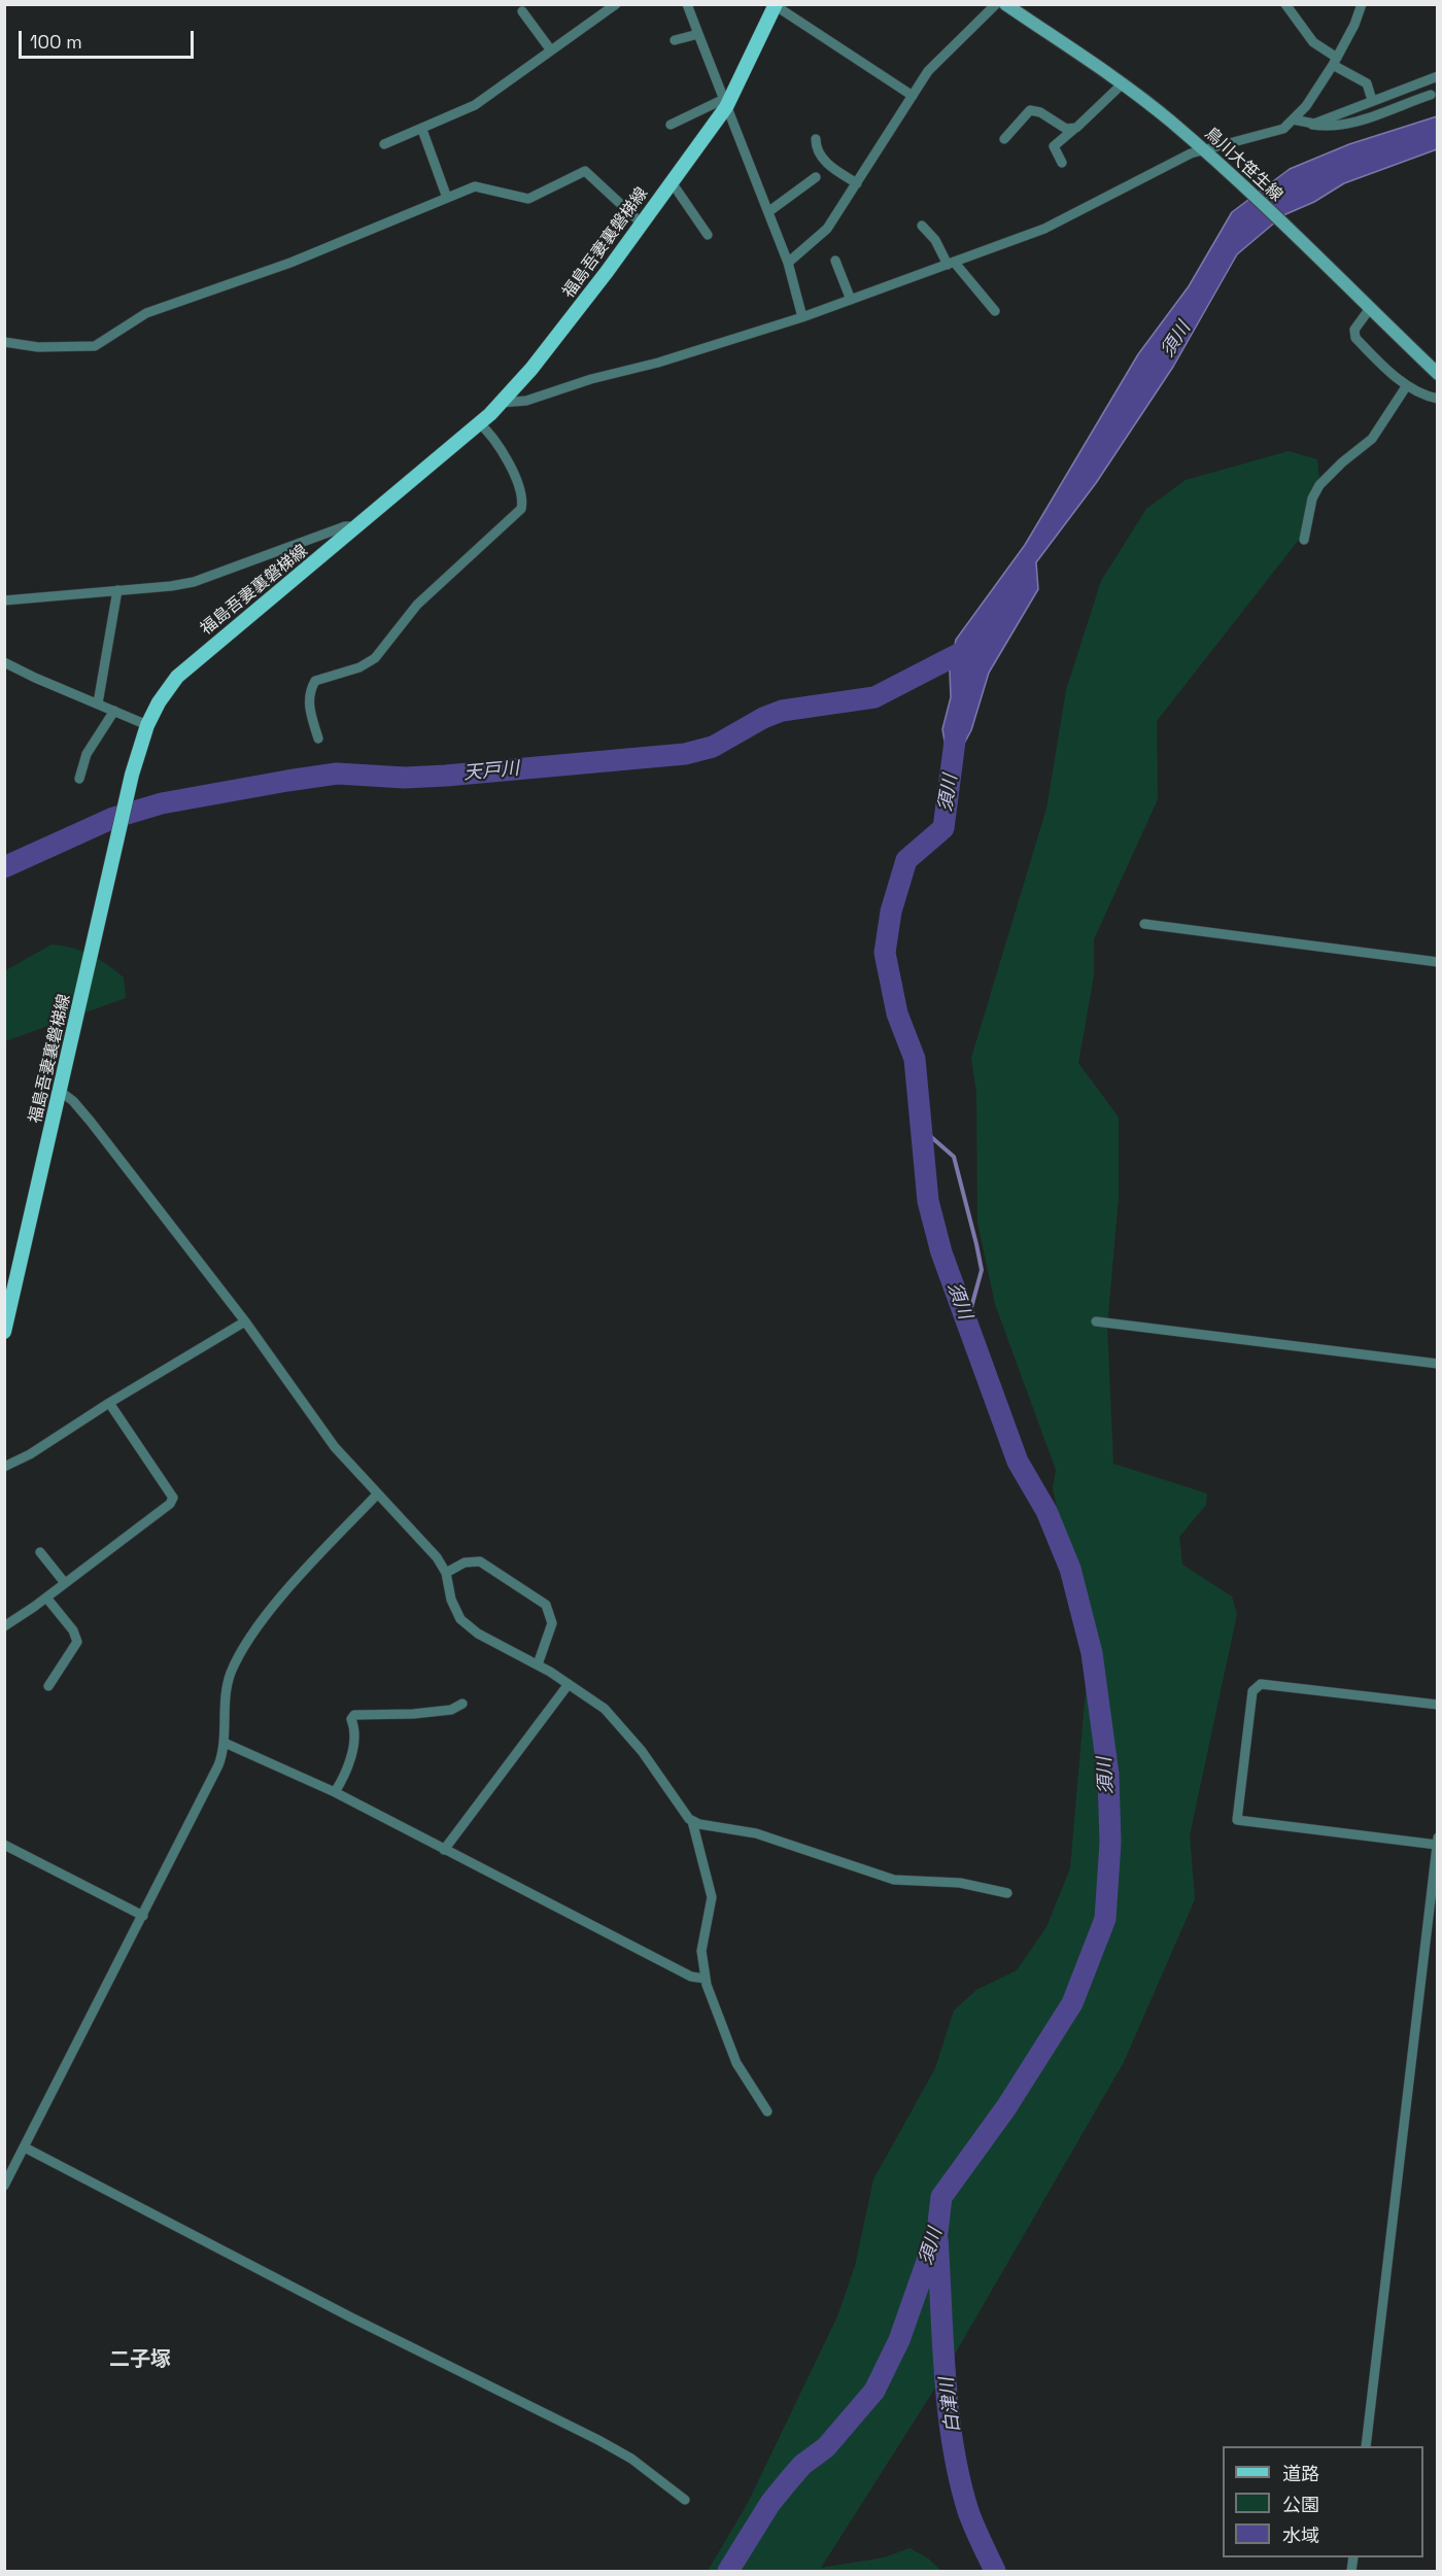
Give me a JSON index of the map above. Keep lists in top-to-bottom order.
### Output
{
  "streets": {
    "main road": ["福島吾妻裏磐梯線"],
    "street": ["鳥川大笹生線"]
  },
  "districts": ["二子塚"],
  "water": ["須川", "天戸川", "白津川"],
  "legend": ["道路", "公園", "水域"],
  "scale_bar": "100 m"
}
